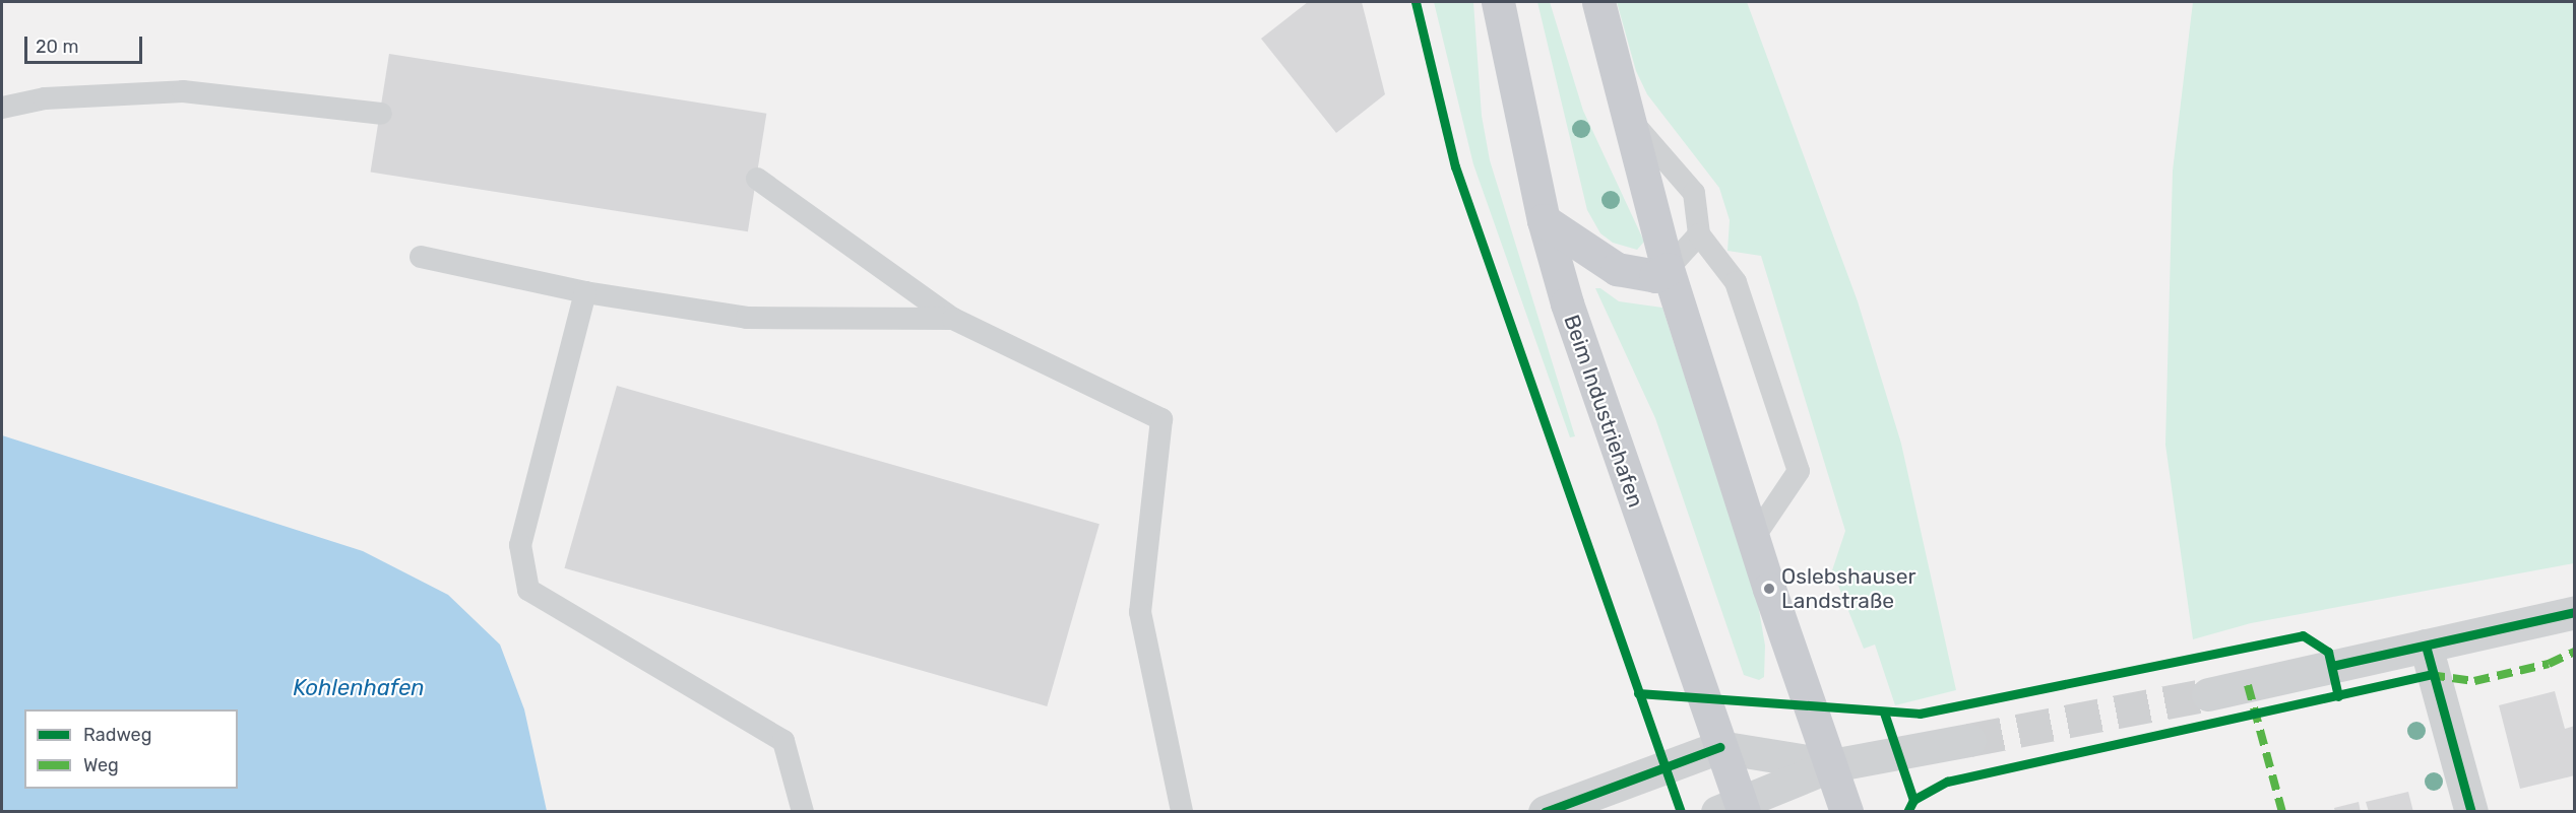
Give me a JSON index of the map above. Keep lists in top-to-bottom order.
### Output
{
  "streets": {
    "main road": ["Beim Industriehafen"]
  },
  "water": ["Kohlenhafen"],
  "places": ["Oslebshauser Landstraße"],
  "legend": ["Radweg", "Weg"],
  "scale_bar": "20 m"
}
